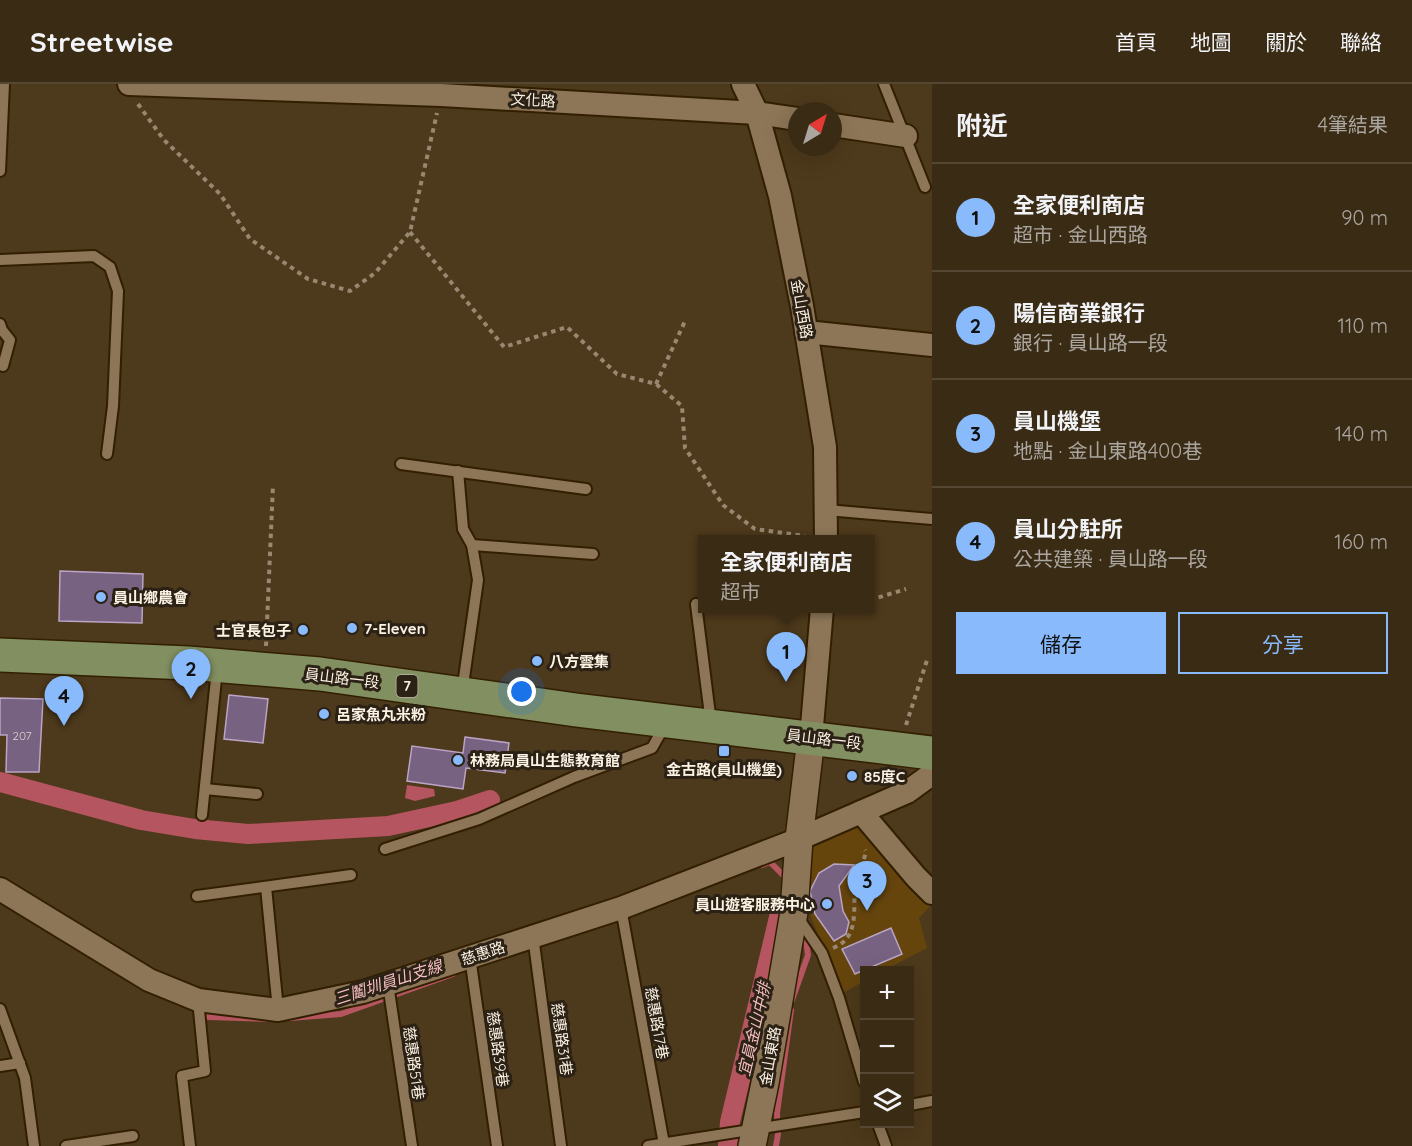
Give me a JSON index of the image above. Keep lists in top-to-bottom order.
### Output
{
  "streets": {
    "main road": ["員山路一段", "7"],
    "street": [
      "文化路",
      "金山西路",
      "慈惠路",
      "金山東路"
    ],
    "lane": [
      "慈惠路17巷",
      "慈惠路31巷",
      "慈惠路39巷",
      "慈惠路51巷"
    ]
  },
  "crossings": [
    ["文化路", "金山西路"],
    ["員山路一段", "金山東路"],
    ["慈惠路", "慈惠路17巷"],
    ["慈惠路", "慈惠路31巷"],
    ["慈惠路", "慈惠路39巷"],
    ["慈惠路", "金山東路"],
    ["慈惠路", "慈惠路51巷"]
  ],
  "water": ["三鬮圳員山支線", "宜員金山中排"],
  "places": {
    "other": [
      "員山鄉農會",
      "7-Eleven",
      "士官長包子",
      "八方雲集",
      "呂家魚丸米粉",
      "林務局員山生態教育館",
      "85度C",
      "員山遊客服務中心"
    ],
    "transit": ["金古路(員山機堡)"]
  },
  "house_numbers": ["207"],
  "north": "top right",
  "page": {
    "header": "Streetwise",
    "nav": [
      "首頁",
      "地圖",
      "關於",
      "聯絡"
    ],
    "heading": ["附近", "4筆結果"],
    "list": [
      {
        "mark": "1",
        "name": "全家便利商店",
        "note": "超市 · 金山西路",
        "value": "90 m"
      },
      {
        "mark": "2",
        "name": "陽信商業銀行",
        "note": "銀行 · 員山路一段",
        "value": "110 m"
      },
      {
        "mark": "3",
        "name": "員山機堡",
        "note": "地點 · 金山東路400巷",
        "value": "140 m"
      },
      {
        "mark": "4",
        "name": "員山分駐所",
        "note": "公共建築 · 員山路一段",
        "value": "160 m"
      }
    ],
    "popup": ["全家便利商店", "超市"],
    "buttons": ["儲存", "分享"],
    "pins": [
      "1",
      "2",
      "4",
      "3"
    ],
    "map_buttons": ["+", "−"]
  }
}
